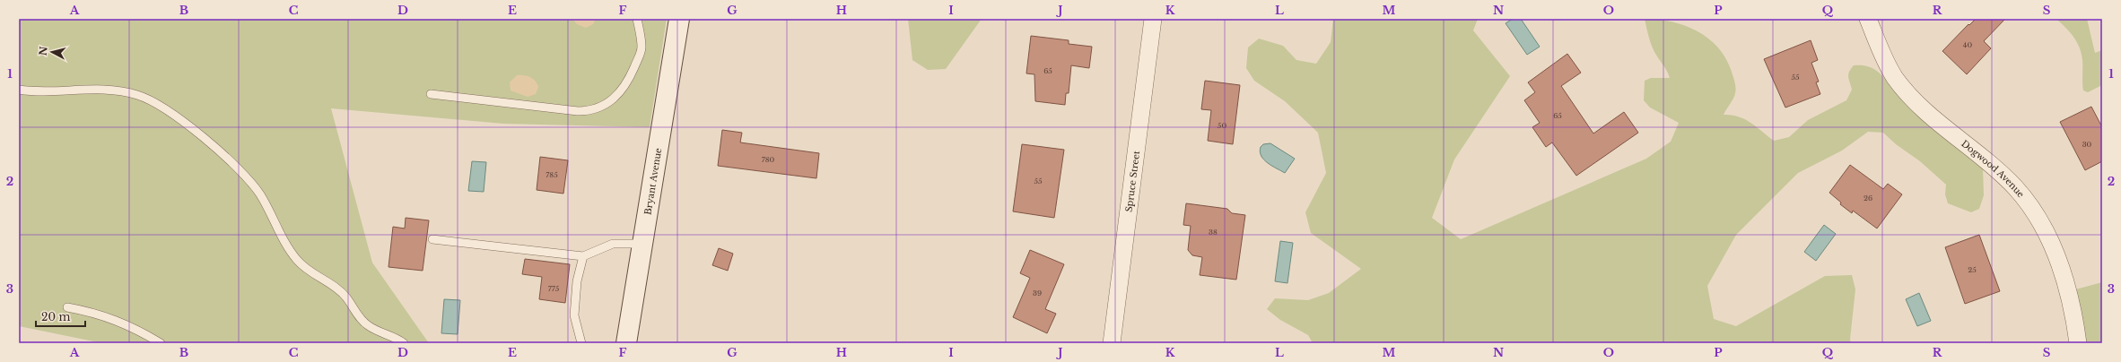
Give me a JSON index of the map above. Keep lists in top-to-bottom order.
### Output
{
  "streets": {
    "main road": ["Bryant Avenue"],
    "street": ["Dogwood Avenue", "Spruce Street"]
  },
  "house_numbers": [
    "40",
    "65",
    "55",
    "65",
    "50",
    "30",
    "780",
    "785",
    "55",
    "26",
    "38",
    "25",
    "775",
    "39"
  ],
  "scale_bar": "20 m",
  "north": "left",
  "grid": {
    "columns": [
      "A",
      "B",
      "C",
      "D",
      "E",
      "F",
      "G",
      "H",
      "I",
      "J",
      "K",
      "L",
      "M",
      "N",
      "O",
      "P",
      "Q",
      "R",
      "S"
    ],
    "rows": ["1", "2", "3"]
  }
}
